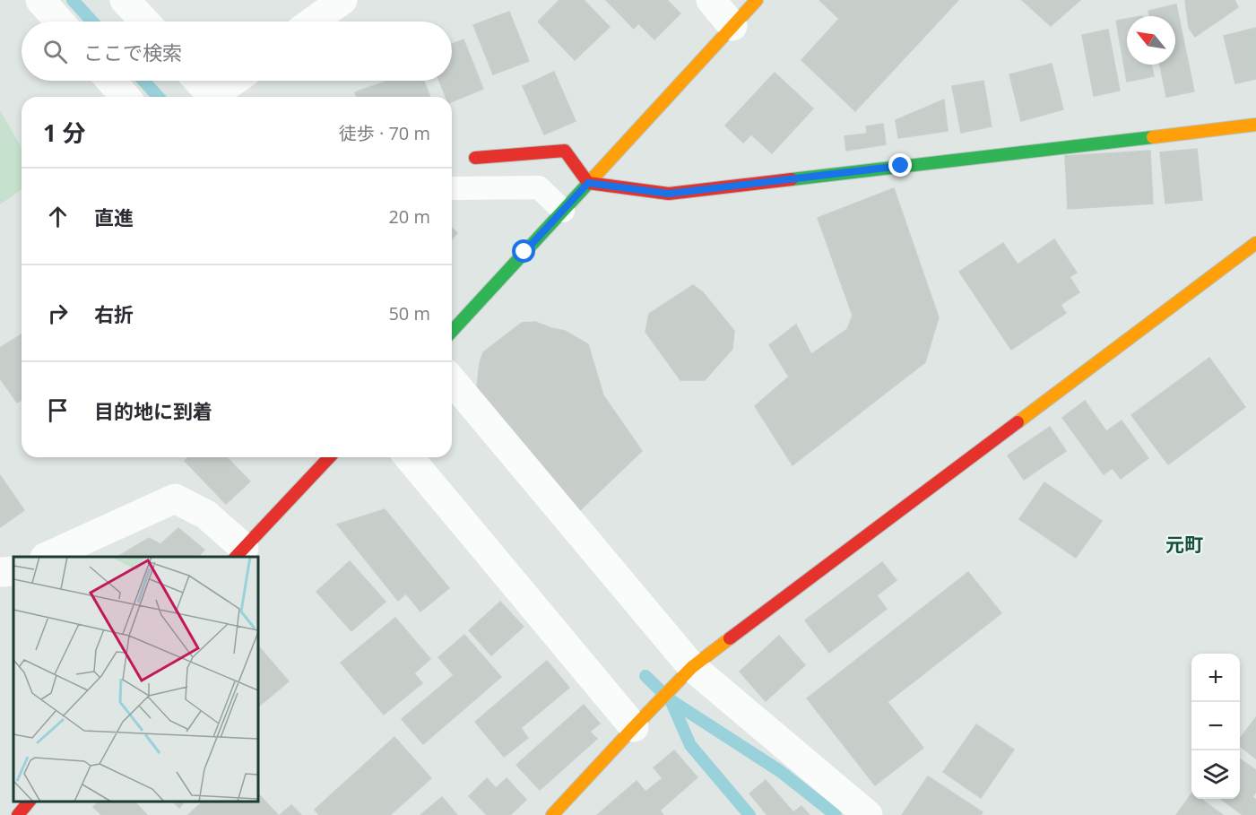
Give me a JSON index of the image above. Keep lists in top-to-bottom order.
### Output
{
  "districts": ["元町"],
  "north": "top left",
  "page": {
    "search": "ここで検索",
    "heading": ["1 分", "徒歩 · 70 m"],
    "list": [
      ["直進", "20 m"],
      ["右折", "50 m"],
      "目的地に到着"
    ],
    "map_buttons": ["+", "−"]
  }
}
